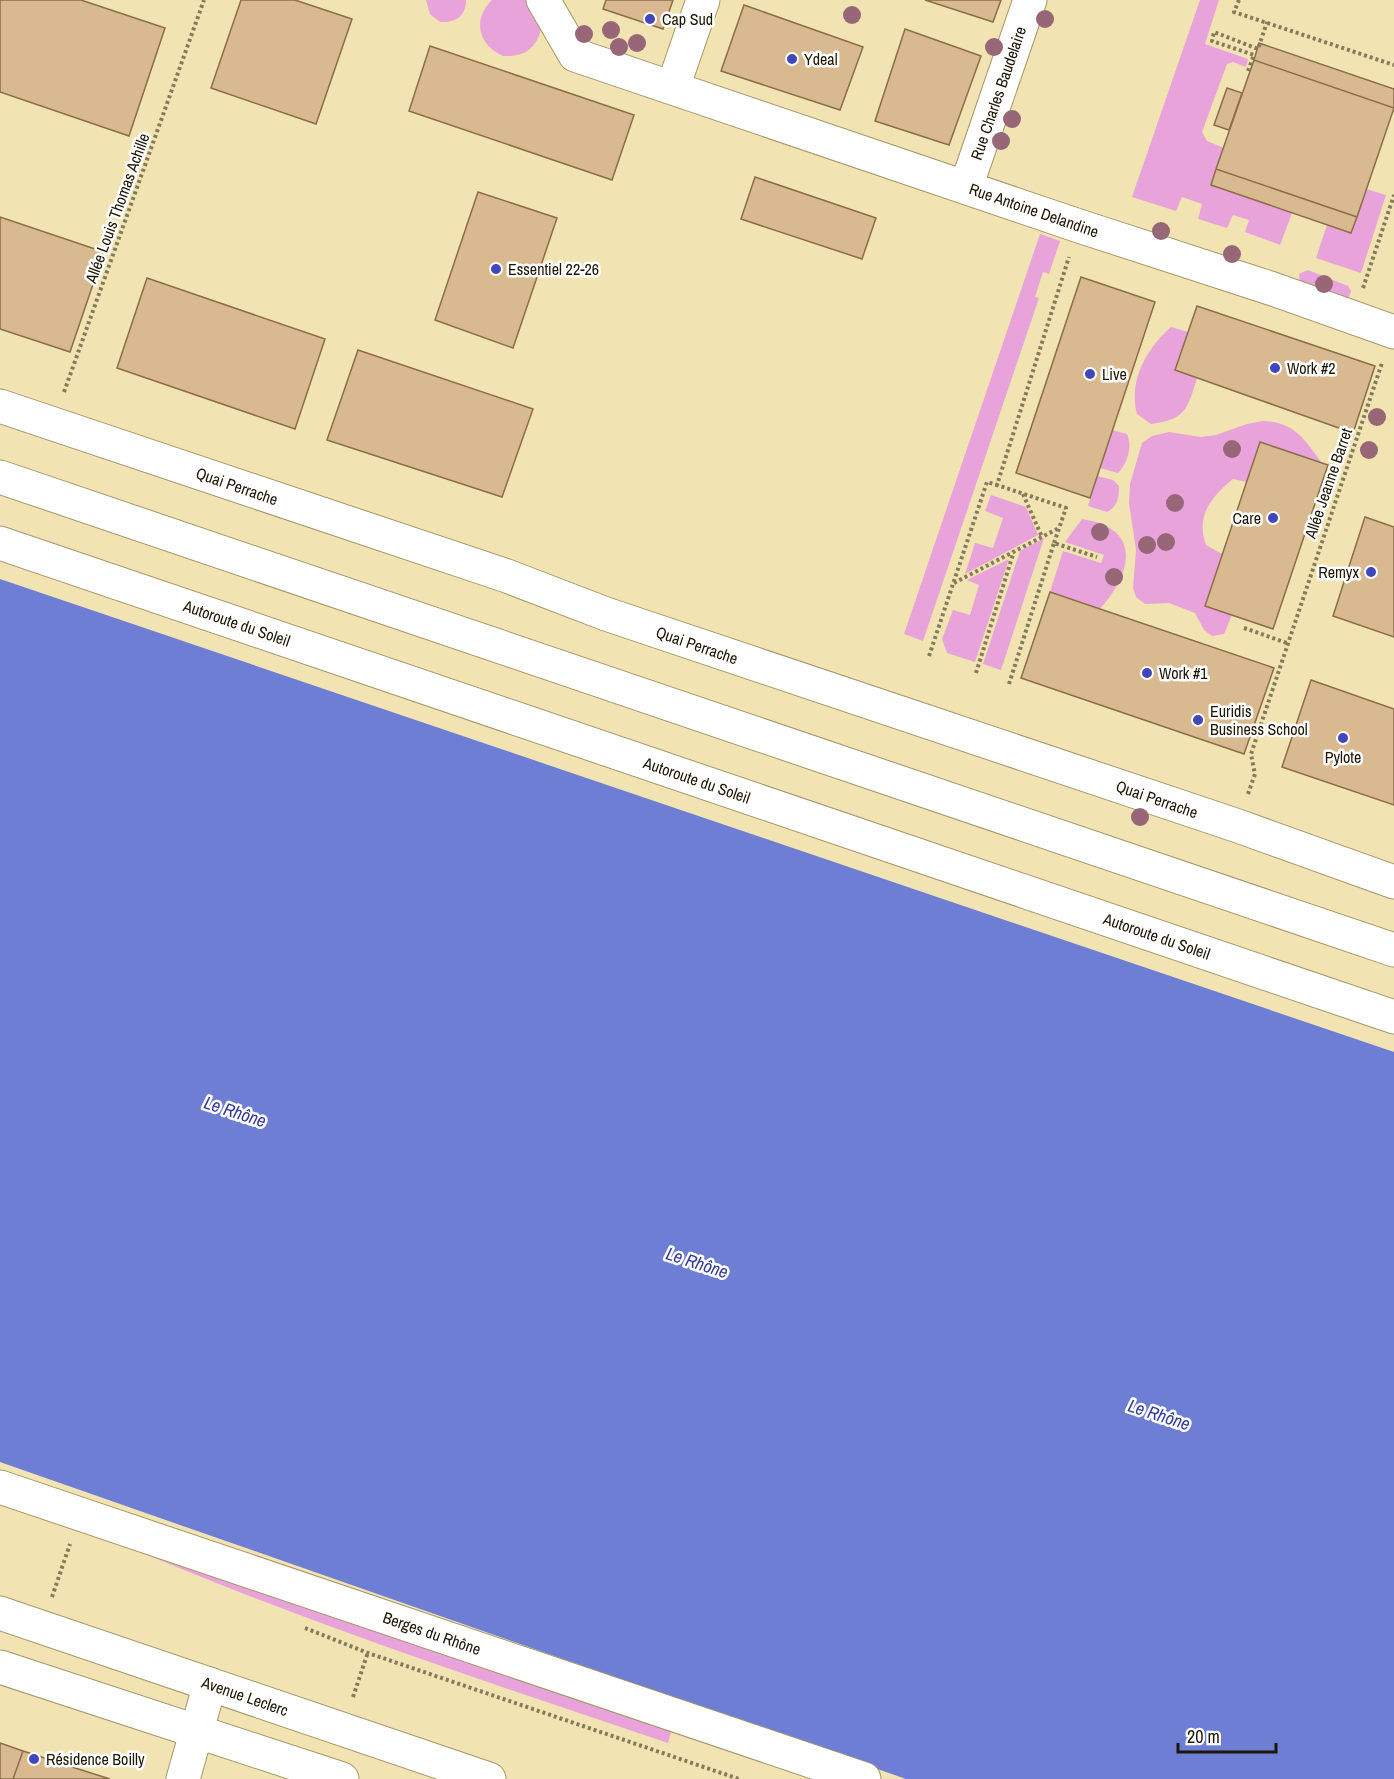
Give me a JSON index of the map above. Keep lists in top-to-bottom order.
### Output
{
  "streets": {
    "main road": [
      "Rue Charles Baudelaire",
      "Rue Antoine Delandine",
      "Quai Perrache",
      "Autoroute du Soleil",
      "Berges du Rhône",
      "Avenue Leclerc"
    ],
    "path": ["Allée Louis Thomas Achille", "Allée Jeanne Barret"]
  },
  "crossings": [
    ["Rue Charles Baudelaire", "Rue Antoine Delandine"],
    ["Allée Louis Thomas Achille", "Quai Perrache"],
    ["Rue Antoine Delandine", "Allée Jeanne Barret"],
    ["Allée Jeanne Barret", "Quai Perrache"]
  ],
  "water": ["Le Rhône"],
  "places": [
    "Cap Sud",
    "Ydeal",
    "Essentiel 22-26",
    "Work #2",
    "Live",
    "Care",
    "Remyx",
    "Work #1",
    "Euridis Business School",
    "Pylote",
    "Résidence Boilly"
  ],
  "scale_bar": "20 m"
}
